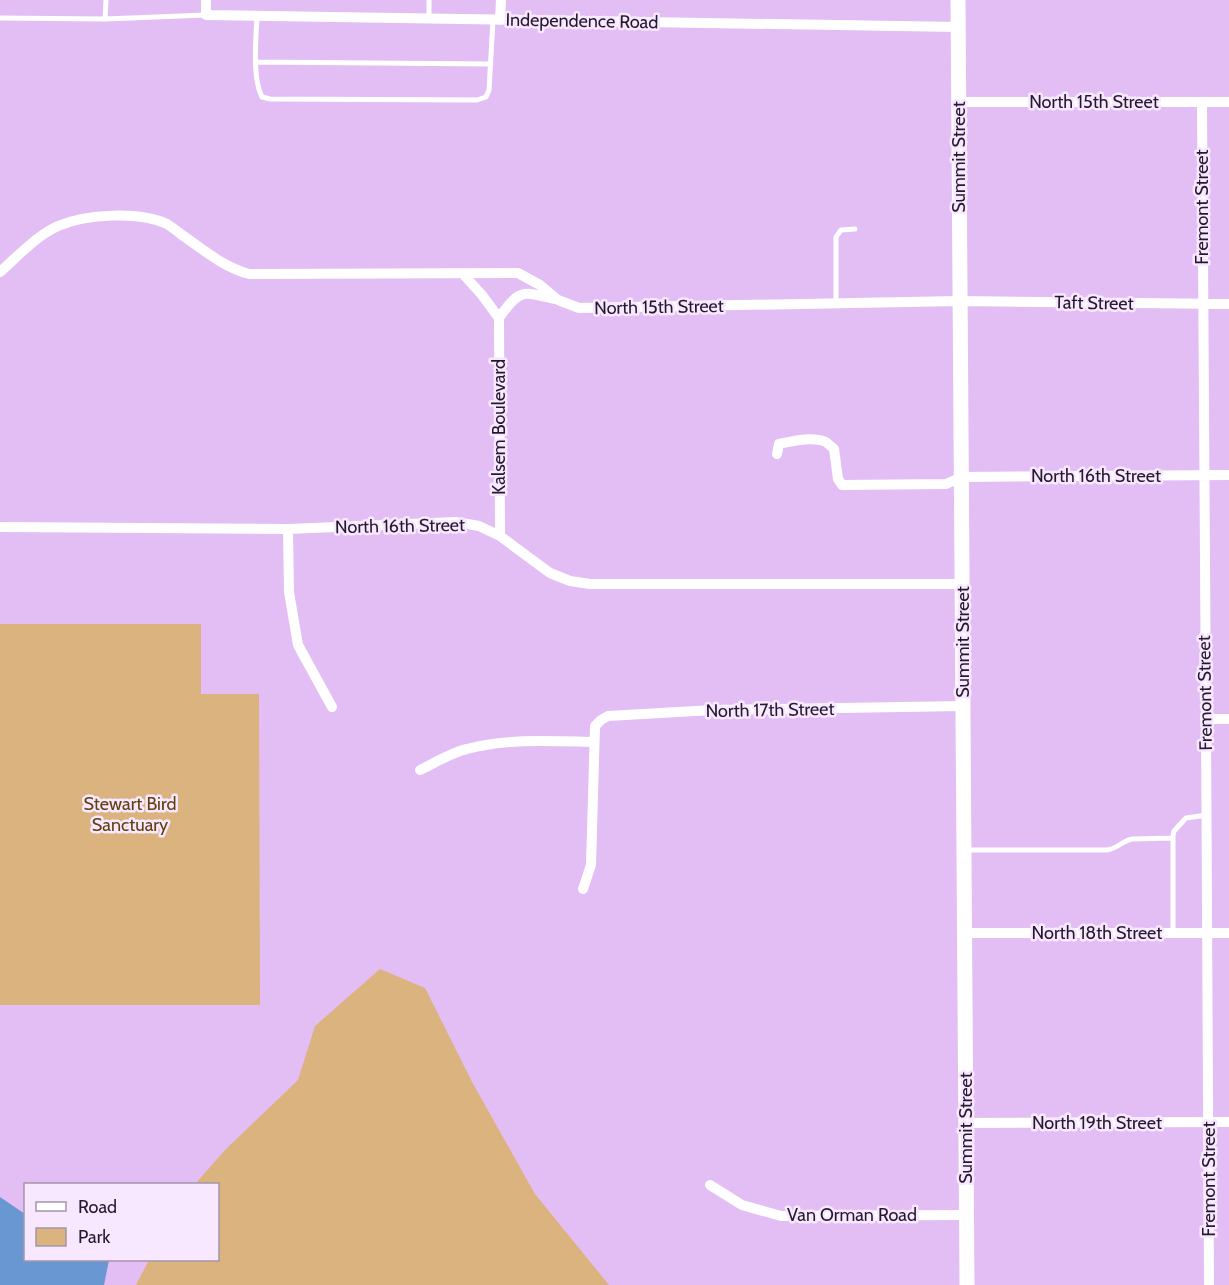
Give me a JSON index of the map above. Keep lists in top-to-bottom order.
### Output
{
  "streets": {
    "main road": ["Summit Street"],
    "street": [
      "Independence Road",
      "North 15th Street",
      "Fremont Street",
      "Taft Street",
      "Kalsem Boulevard",
      "North 16th Street",
      "North 17th Street",
      "North 18th Street",
      "North 19th Street",
      "Van Orman Road"
    ]
  },
  "crossings": [
    ["Independence Road", "Summit Street"],
    ["North 15th Street", "Summit Street"],
    ["North 15th Street", "Fremont Street"],
    ["North 15th Street", "Taft Street"],
    ["Summit Street", "Taft Street"],
    ["Summit Street", "North 16th Street"],
    ["Summit Street", "North 17th Street"],
    ["Summit Street", "North 18th Street"],
    ["Summit Street", "North 19th Street"],
    ["Summit Street", "Van Orman Road"],
    ["Fremont Street", "Taft Street"],
    ["Fremont Street", "North 16th Street"],
    ["Fremont Street", "North 18th Street"],
    ["Fremont Street", "North 19th Street"],
    ["Kalsem Boulevard", "North 16th Street"]
  ],
  "parks": ["Stewart Bird Sanctuary"],
  "legend": ["Road", "Park"]
}
